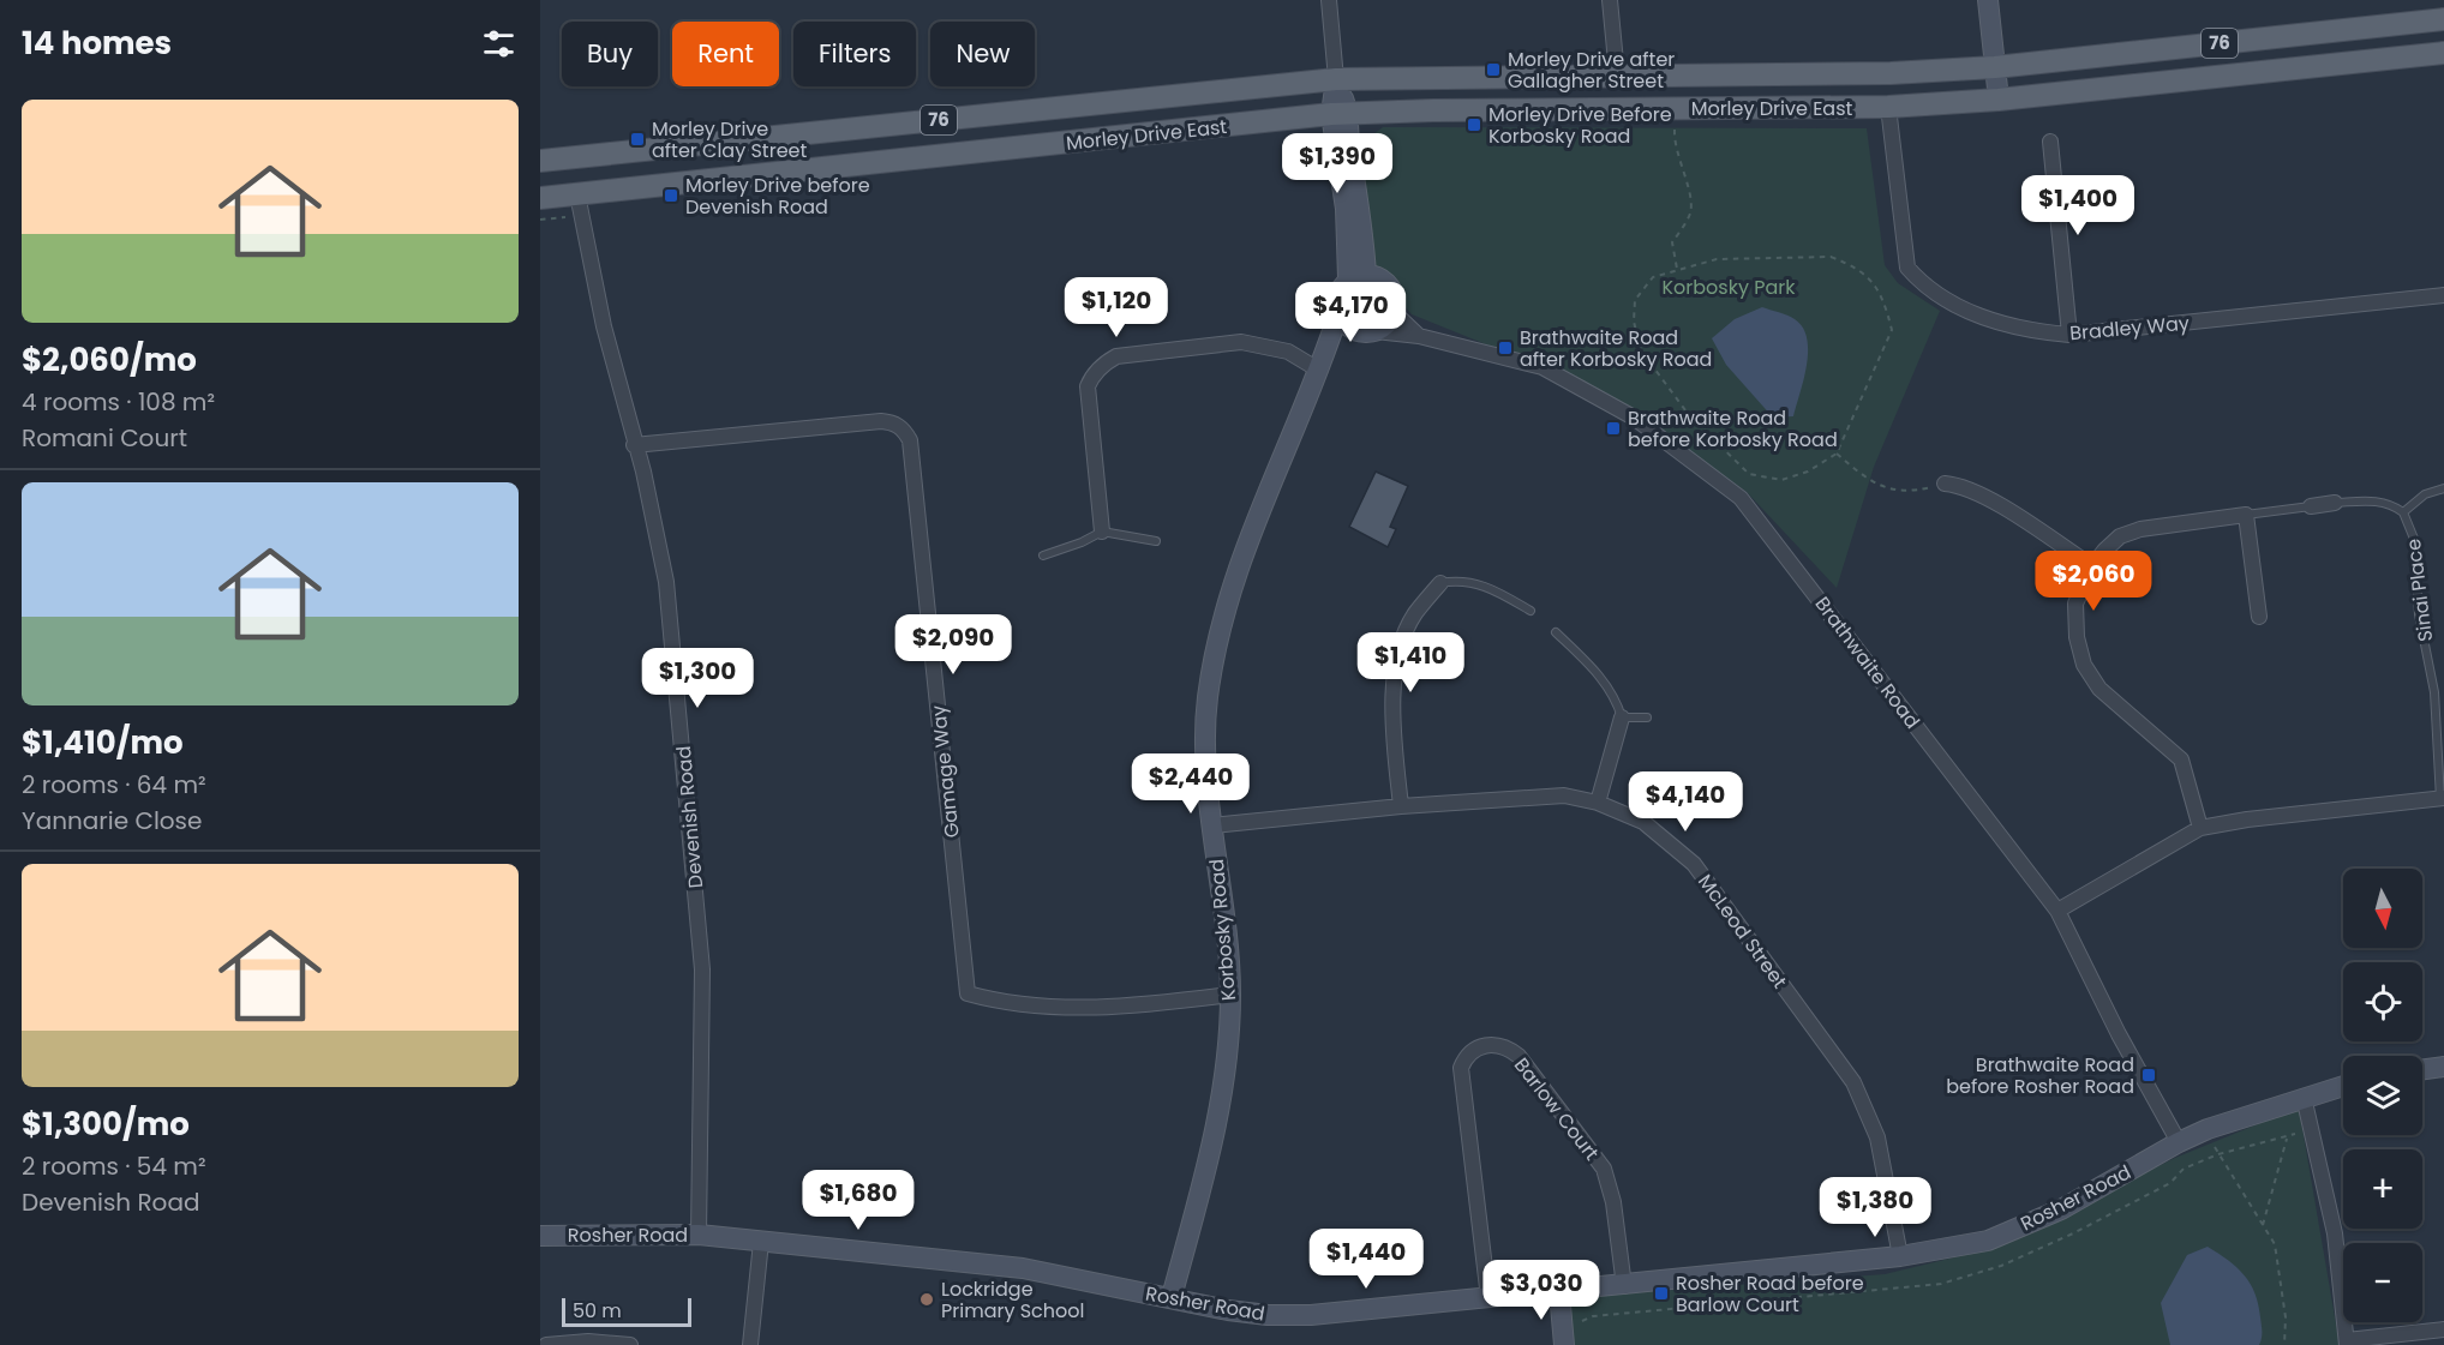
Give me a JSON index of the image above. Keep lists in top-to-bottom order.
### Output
{
  "streets": {
    "main road": ["76", "Morley Drive East"],
    "street": [
      "Bradley Way",
      "Brathwaite Road",
      "Gamage Way",
      "Devenish Road",
      "Korbosky Road",
      "McLeod Street",
      "Barlow Court",
      "Rosher Road"
    ],
    "lane": ["Sinai Place"]
  },
  "crossings": [
    ["Morley Drive East", "Bradley Way"],
    ["Morley Drive East", "Devenish Road"],
    ["Brathwaite Road", "Korbosky Road"],
    ["Brathwaite Road", "Rosher Road"],
    ["Gamage Way", "Devenish Road"],
    ["Gamage Way", "Korbosky Road"],
    ["Devenish Road", "Rosher Road"],
    ["Korbosky Road", "McLeod Street"],
    ["Korbosky Road", "Rosher Road"],
    ["McLeod Street", "Rosher Road"],
    ["Barlow Court", "Rosher Road"]
  ],
  "parks": ["Korbosky Park"],
  "places": {
    "transit": [
      "Morley Drive after Gallagher Street",
      "Morley Drive Before Korbosky Road",
      "Morley Drive after Clay Street",
      "Morley Drive before Devenish Road",
      "Brathwaite Road after Korbosky Road",
      "Brathwaite Road before Korbosky Road",
      "Brathwaite Road before Rosher Road",
      "Rosher Road before Barlow Court"
    ],
    "other": ["Lockridge Primary School"]
  },
  "scale_bar": "50 m",
  "north": "bottom",
  "page": {
    "heading": "14 homes",
    "chip": [
      "Buy",
      "Rent",
      "Filters",
      "New"
    ],
    "list": [
      {
        "name": "$2,060/mo",
        "note": "4 rooms · 108 m² · Romani Court"
      },
      {
        "name": "$1,410/mo",
        "note": "2 rooms · 64 m² · Yannarie Close"
      },
      {
        "name": "$1,300/mo",
        "note": "2 rooms · 54 m² · Devenish Road"
      }
    ],
    "price": [
      "$1,390",
      "$1,400",
      "$1,120",
      "$4,170",
      "$2,060",
      "$2,090",
      "$1,410",
      "$1,300",
      "$2,440",
      "$4,140",
      "$1,680",
      "$1,380",
      "$1,440",
      "$3,030"
    ],
    "map_buttons": ["+", "−"],
    "scale": "50 m"
  }
}
